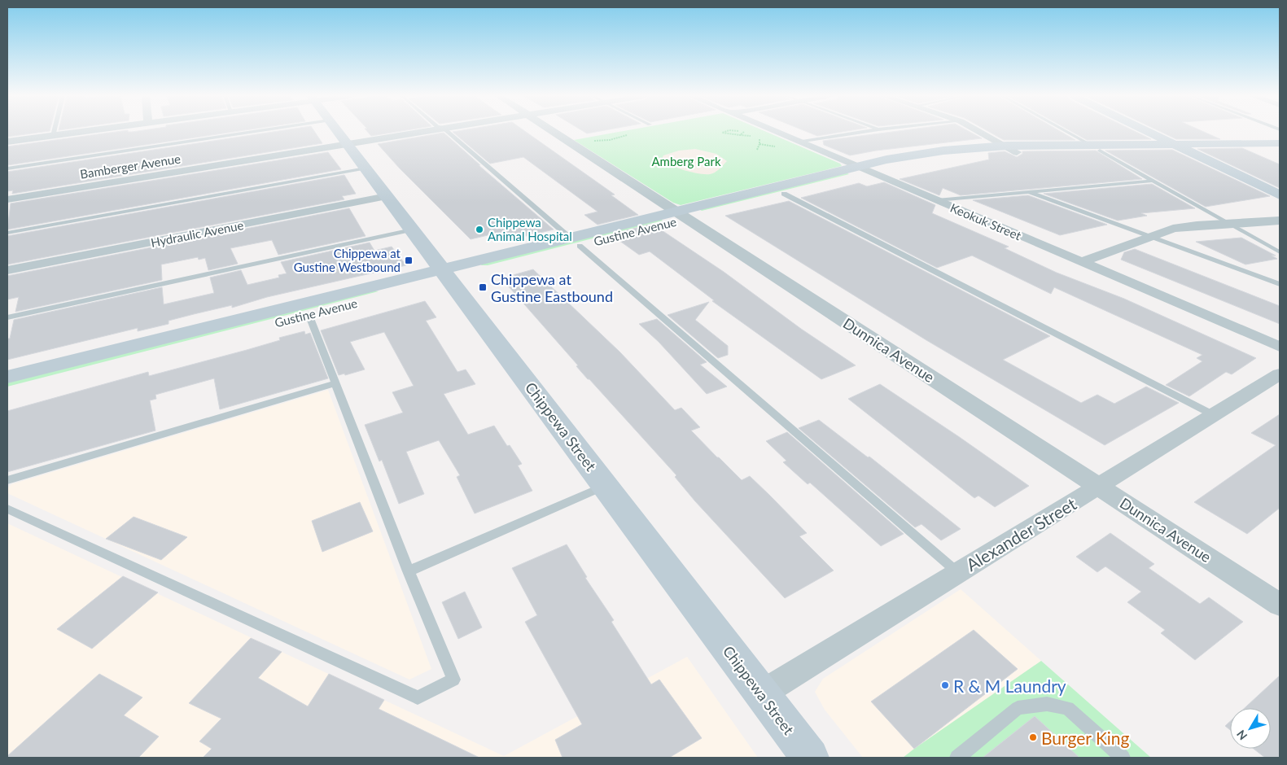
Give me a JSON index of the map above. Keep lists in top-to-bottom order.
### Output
{
  "streets": {
    "street": [
      "Bamberger Avenue",
      "Keokuk Street",
      "Gustine Avenue",
      "Hydraulic Avenue",
      "Dunnica Avenue",
      "Chippewa Street",
      "Alexander Street"
    ]
  },
  "crossings": [
    ["Bamberger Avenue", "Chippewa Street"],
    ["Keokuk Street", "Gustine Avenue"],
    ["Gustine Avenue", "Dunnica Avenue"],
    ["Gustine Avenue", "Chippewa Street"],
    ["Hydraulic Avenue", "Chippewa Street"],
    ["Dunnica Avenue", "Alexander Street"],
    ["Chippewa Street", "Alexander Street"]
  ],
  "parks": ["Amberg Park"],
  "places": {
    "other": ["Chippewa Animal Hospital", "R & M Laundry", "Burger King"],
    "transit": ["Chippewa at Gustine Westbound", "Chippewa at Gustine Eastbound"]
  },
  "north": "bottom left"
}
